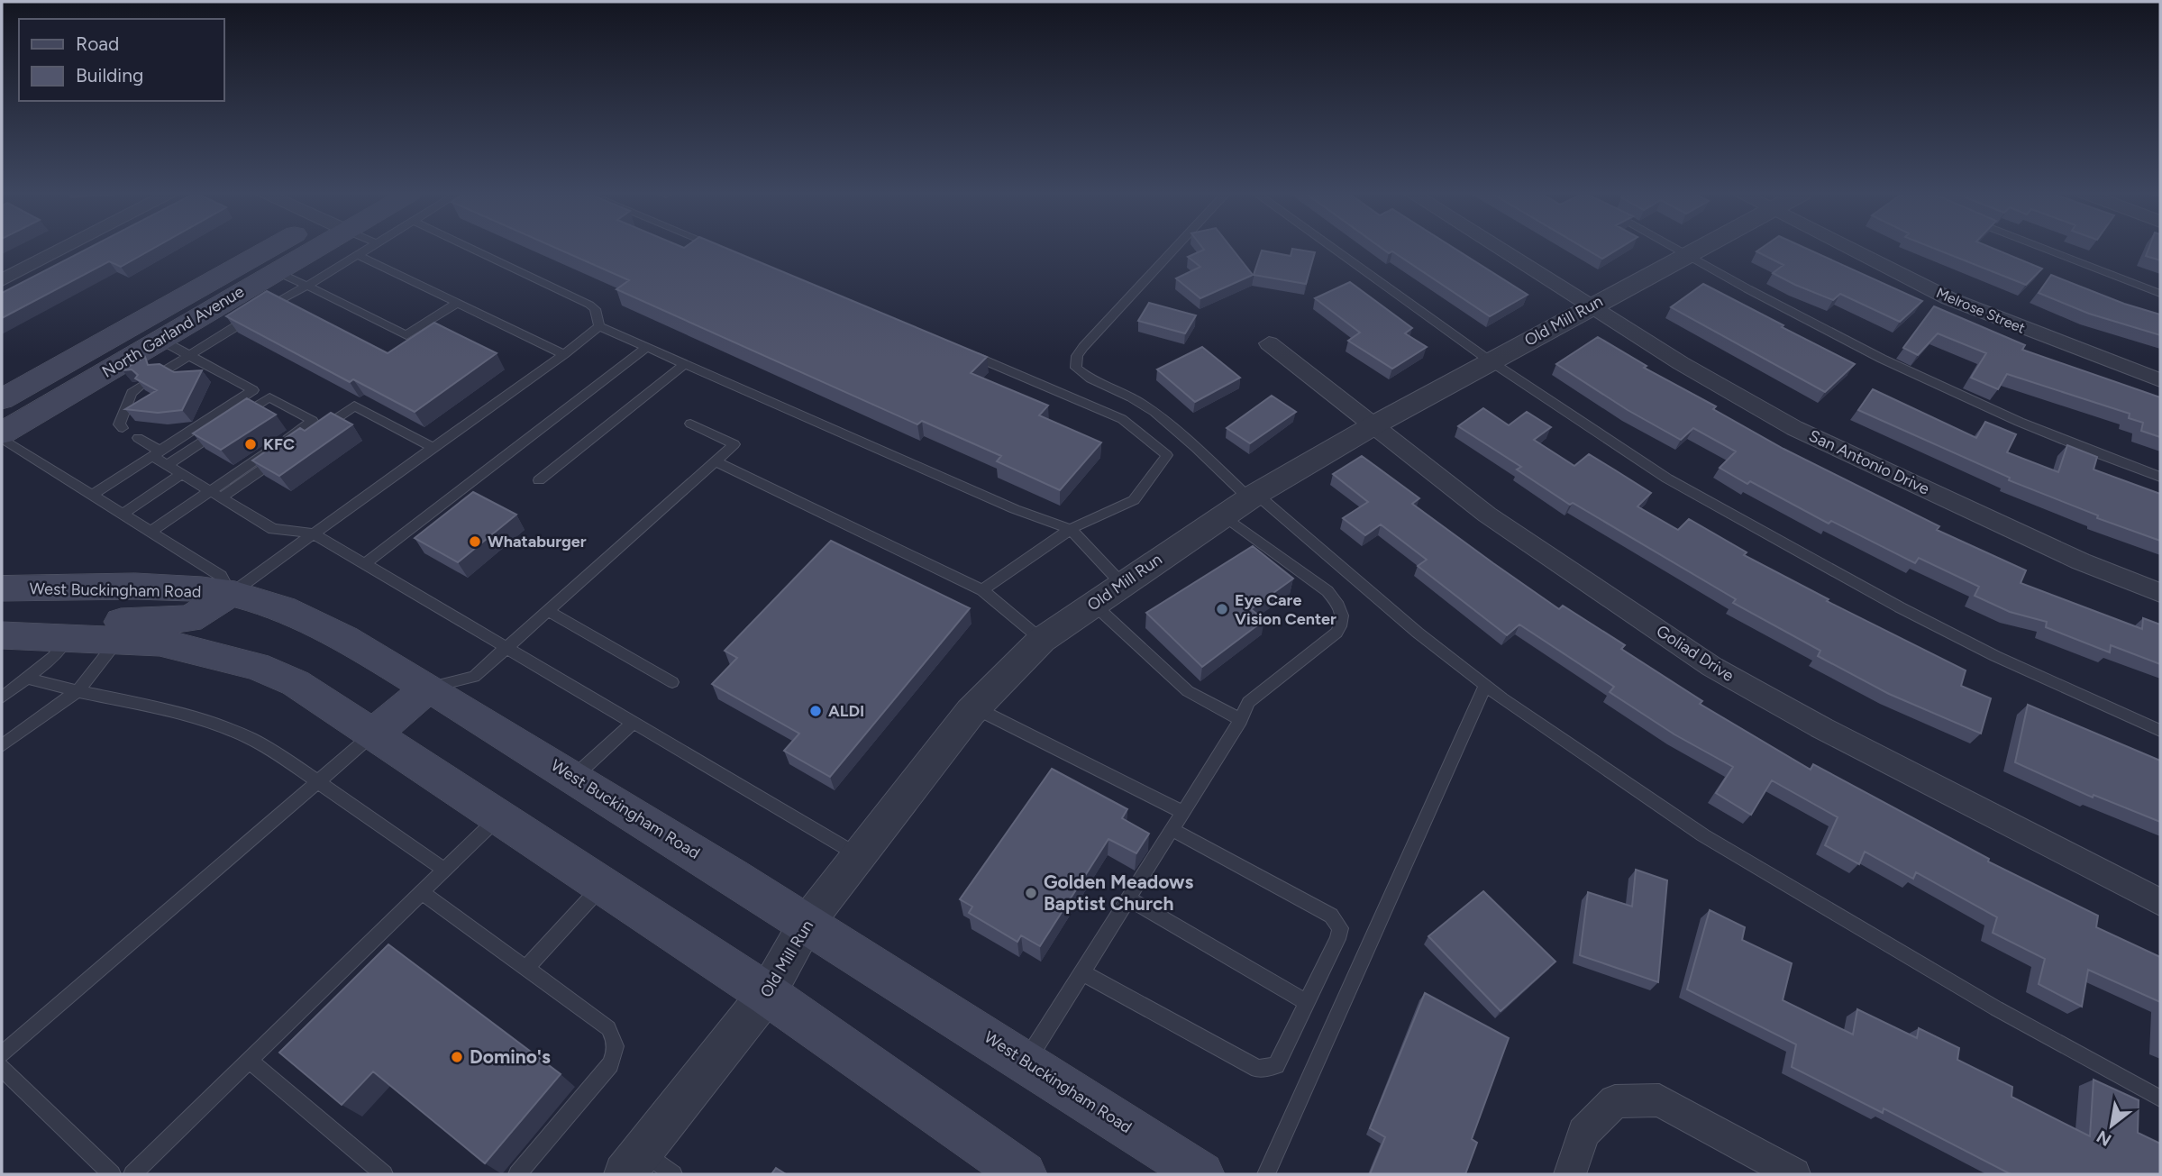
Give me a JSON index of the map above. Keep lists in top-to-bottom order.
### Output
{
  "streets": {
    "main road": ["North Garland Avenue", "West Buckingham Road"],
    "street": [
      "Melrose Street",
      "Old Mill Run",
      "San Antonio Drive",
      "Goliad Drive"
    ]
  },
  "crossings": [
    ["Old Mill Run", "San Antonio Drive"],
    ["Old Mill Run", "West Buckingham Road"],
    ["Old Mill Run", "Goliad Drive"]
  ],
  "places": [
    "KFC",
    "Whataburger",
    "Eye Care Vision Center",
    "ALDI",
    "Golden Meadows Baptist Church",
    "Domino's"
  ],
  "legend": ["Road", "Building"],
  "north": "bottom left"
}
